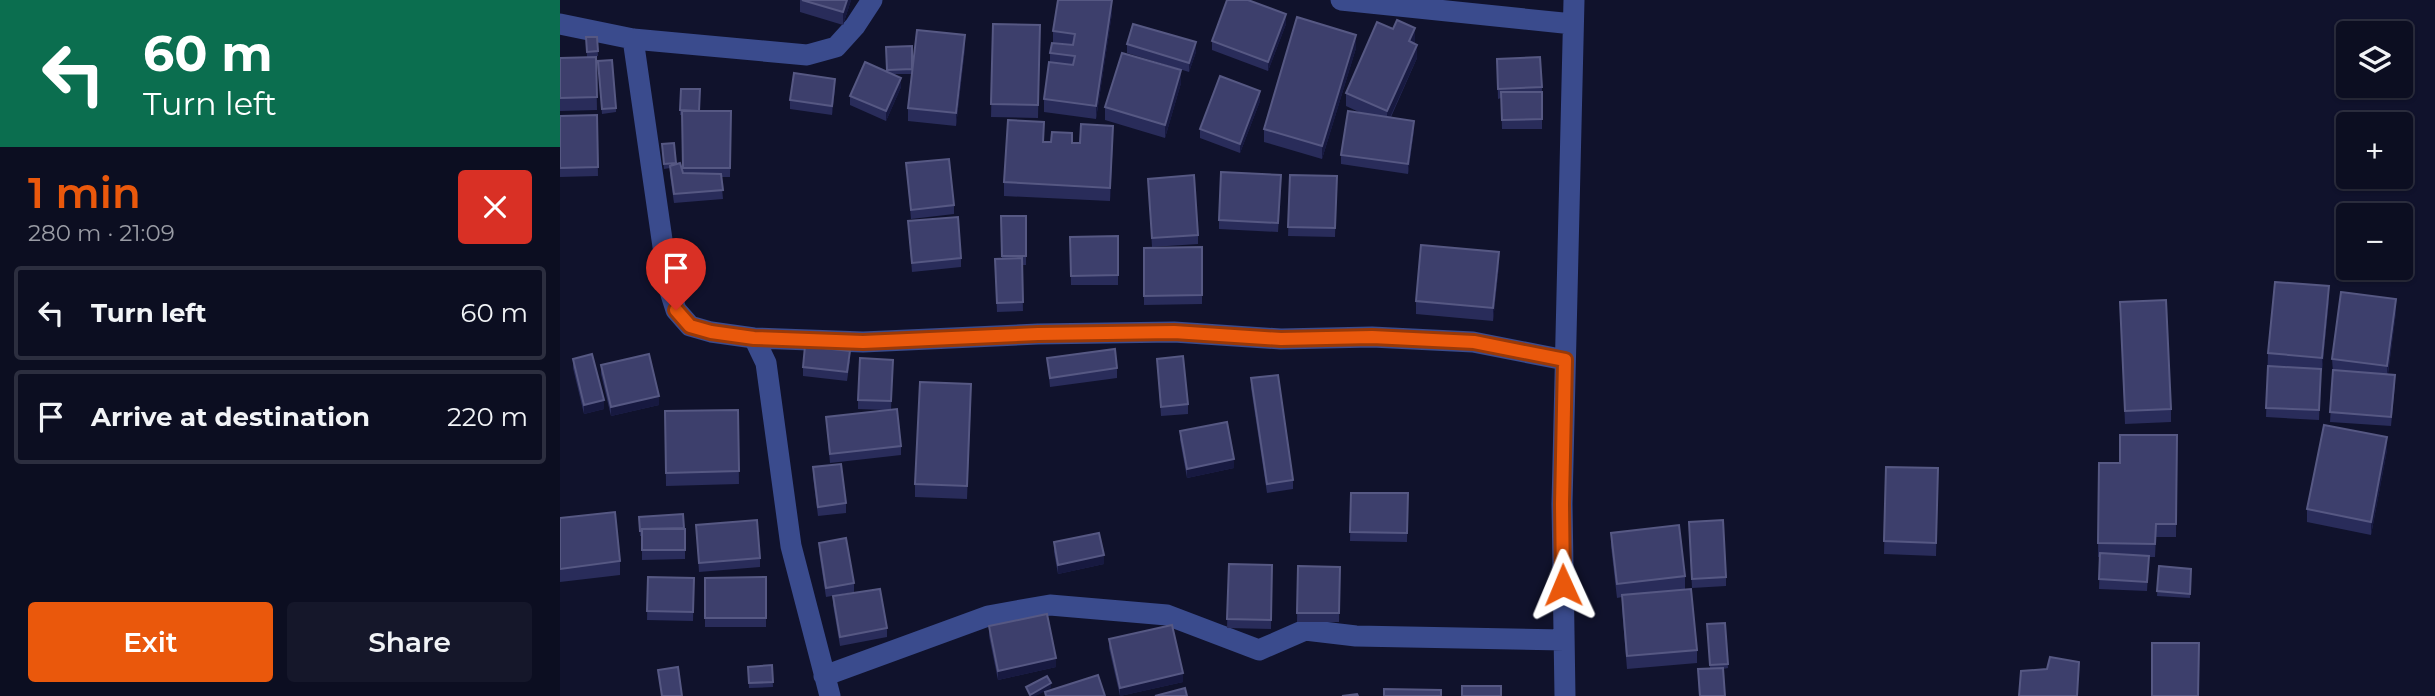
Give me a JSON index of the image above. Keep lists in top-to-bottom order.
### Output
{
  "page": {
    "turn": ["60 m", "Turn left"],
    "map_buttons": ["+", "−"],
    "heading": ["1 min", "280 m · 21:09"],
    "list": [
      {
        "name": "Turn left",
        "value": "60 m"
      },
      {
        "name": "Arrive at destination",
        "value": "220 m"
      }
    ],
    "buttons": ["Exit", "Share"]
  }
}
